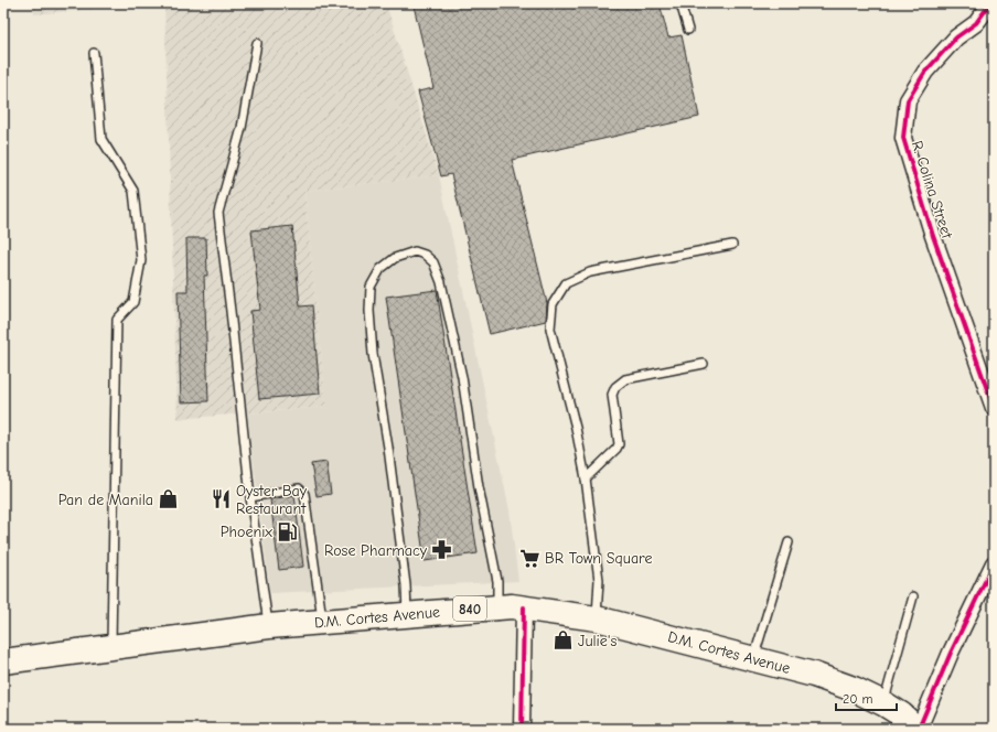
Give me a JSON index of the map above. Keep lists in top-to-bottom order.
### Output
{
  "streets": {
    "highway": ["840", "D.M. Cortes Avenue"],
    "street": ["R. Colina Street"]
  },
  "places": {
    "shop": ["Pan de Manila", "Julie's"],
    "restaurant": ["Oyster Bay Restaurant"],
    "fuel station": ["Phoenix"],
    "pharmacy": ["Rose Pharmacy"],
    "supermarket": ["BR Town Square"]
  },
  "scale_bar": "20 m"
}
